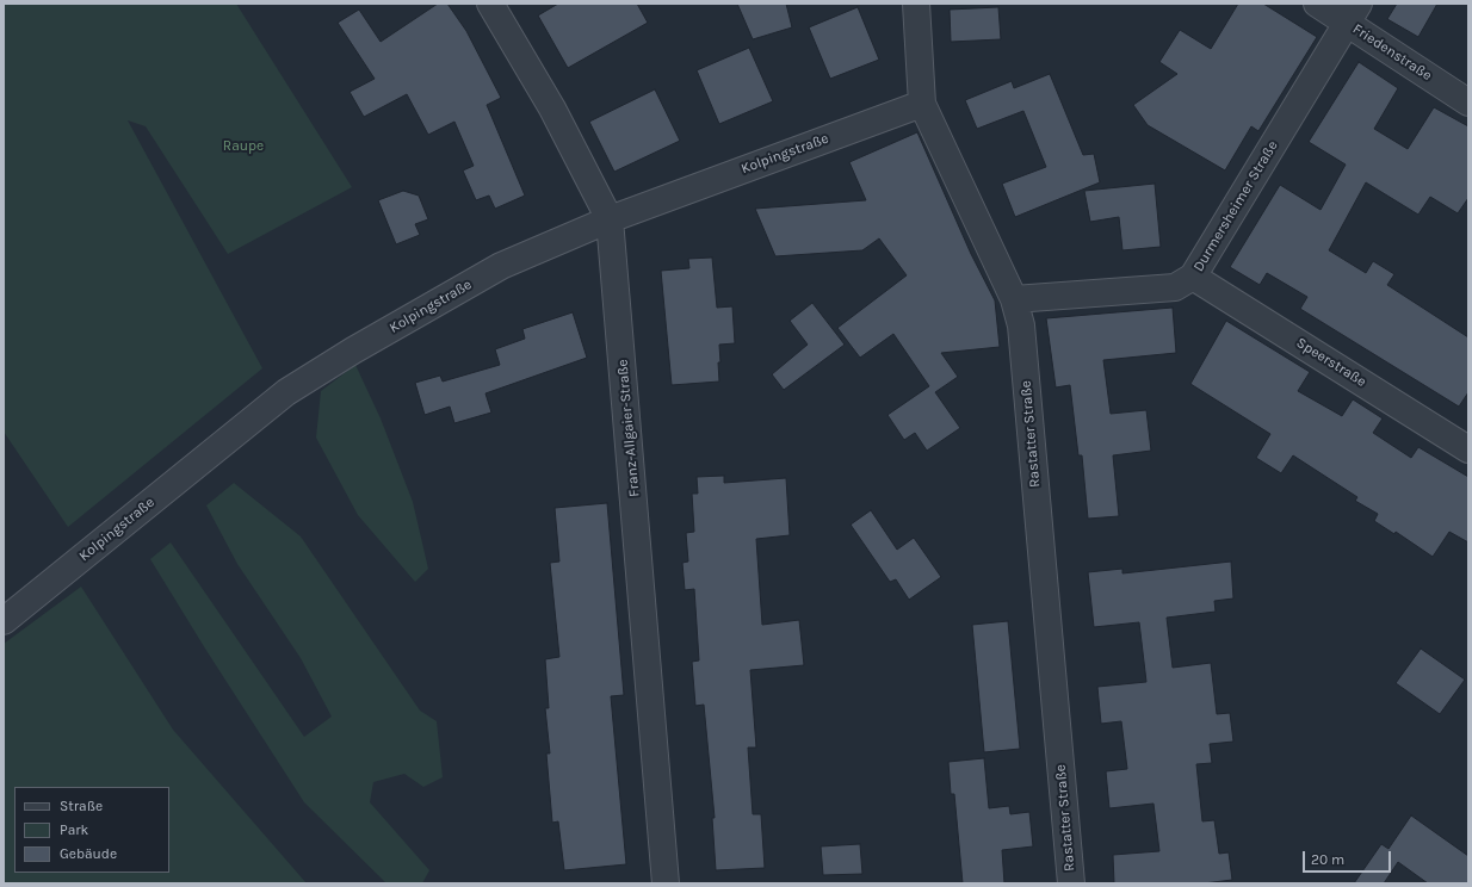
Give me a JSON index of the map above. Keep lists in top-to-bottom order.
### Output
{
  "streets": {
    "street": [
      "Friedenstraße",
      "Kolpingstraße",
      "Durmersheimer Straße",
      "Speerstraße",
      "Franz-Allgaier-Straße",
      "Rastatter Straße"
    ]
  },
  "crossings": [
    ["Friedenstraße", "Durmersheimer Straße"],
    ["Kolpingstraße", "Franz-Allgaier-Straße"],
    ["Kolpingstraße", "Rastatter Straße"],
    ["Durmersheimer Straße", "Speerstraße"],
    ["Durmersheimer Straße", "Rastatter Straße"]
  ],
  "parks": ["Raupe"],
  "legend": ["Straße", "Park", "Gebäude"],
  "scale_bar": "20 m"
}
